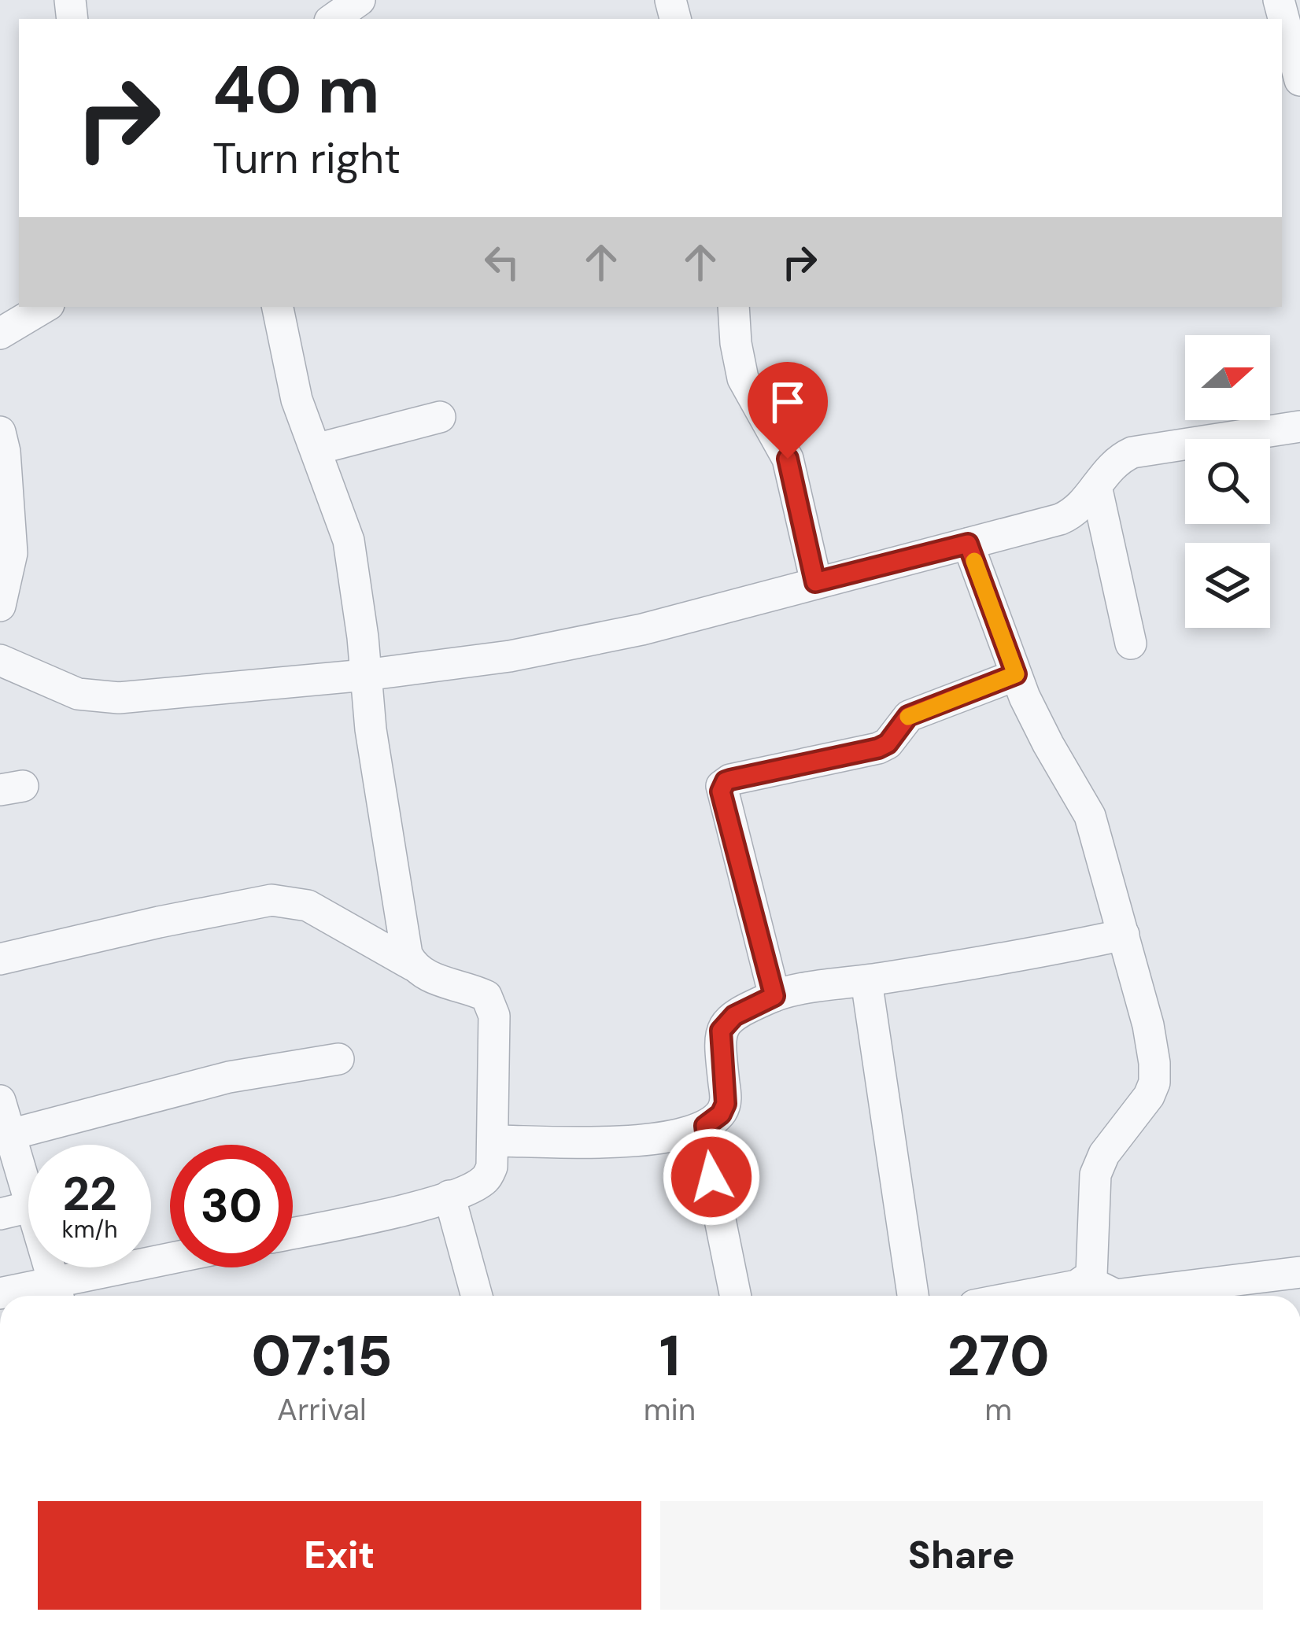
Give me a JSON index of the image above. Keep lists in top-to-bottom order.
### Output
{
  "north": "right",
  "page": {
    "turn": ["40 m", "Turn right"],
    "speed": "22 km/h",
    "limit": "30",
    "eta": [
      "07:15",
      "Arrival",
      "1",
      "min",
      "270",
      "m"
    ],
    "buttons": ["Exit", "Share"]
  }
}
